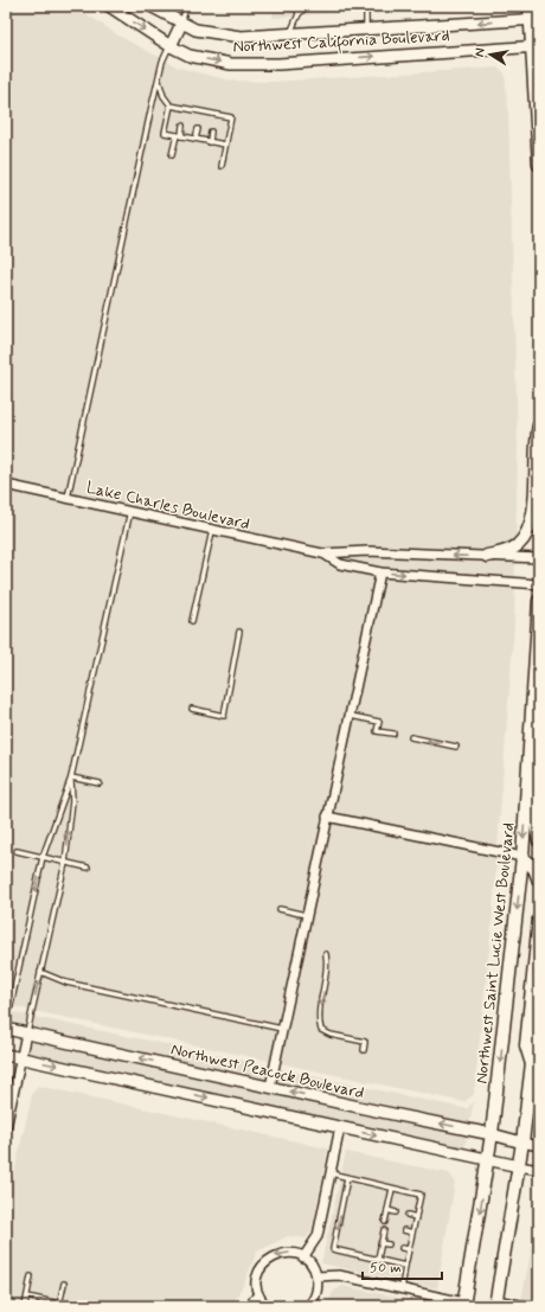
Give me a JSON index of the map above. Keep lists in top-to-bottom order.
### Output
{
  "streets": {
    "main road": ["Northwest Saint Lucie West Boulevard"],
    "street": ["Northwest California Boulevard", "Lake Charles Boulevard", "Northwest Peacock Boulevard"]
  },
  "crossings": [
    ["Northwest Saint Lucie West Boulevard", "Northwest Peacock Boulevard"]
  ],
  "scale_bar": "50 m",
  "north": "left"
}
